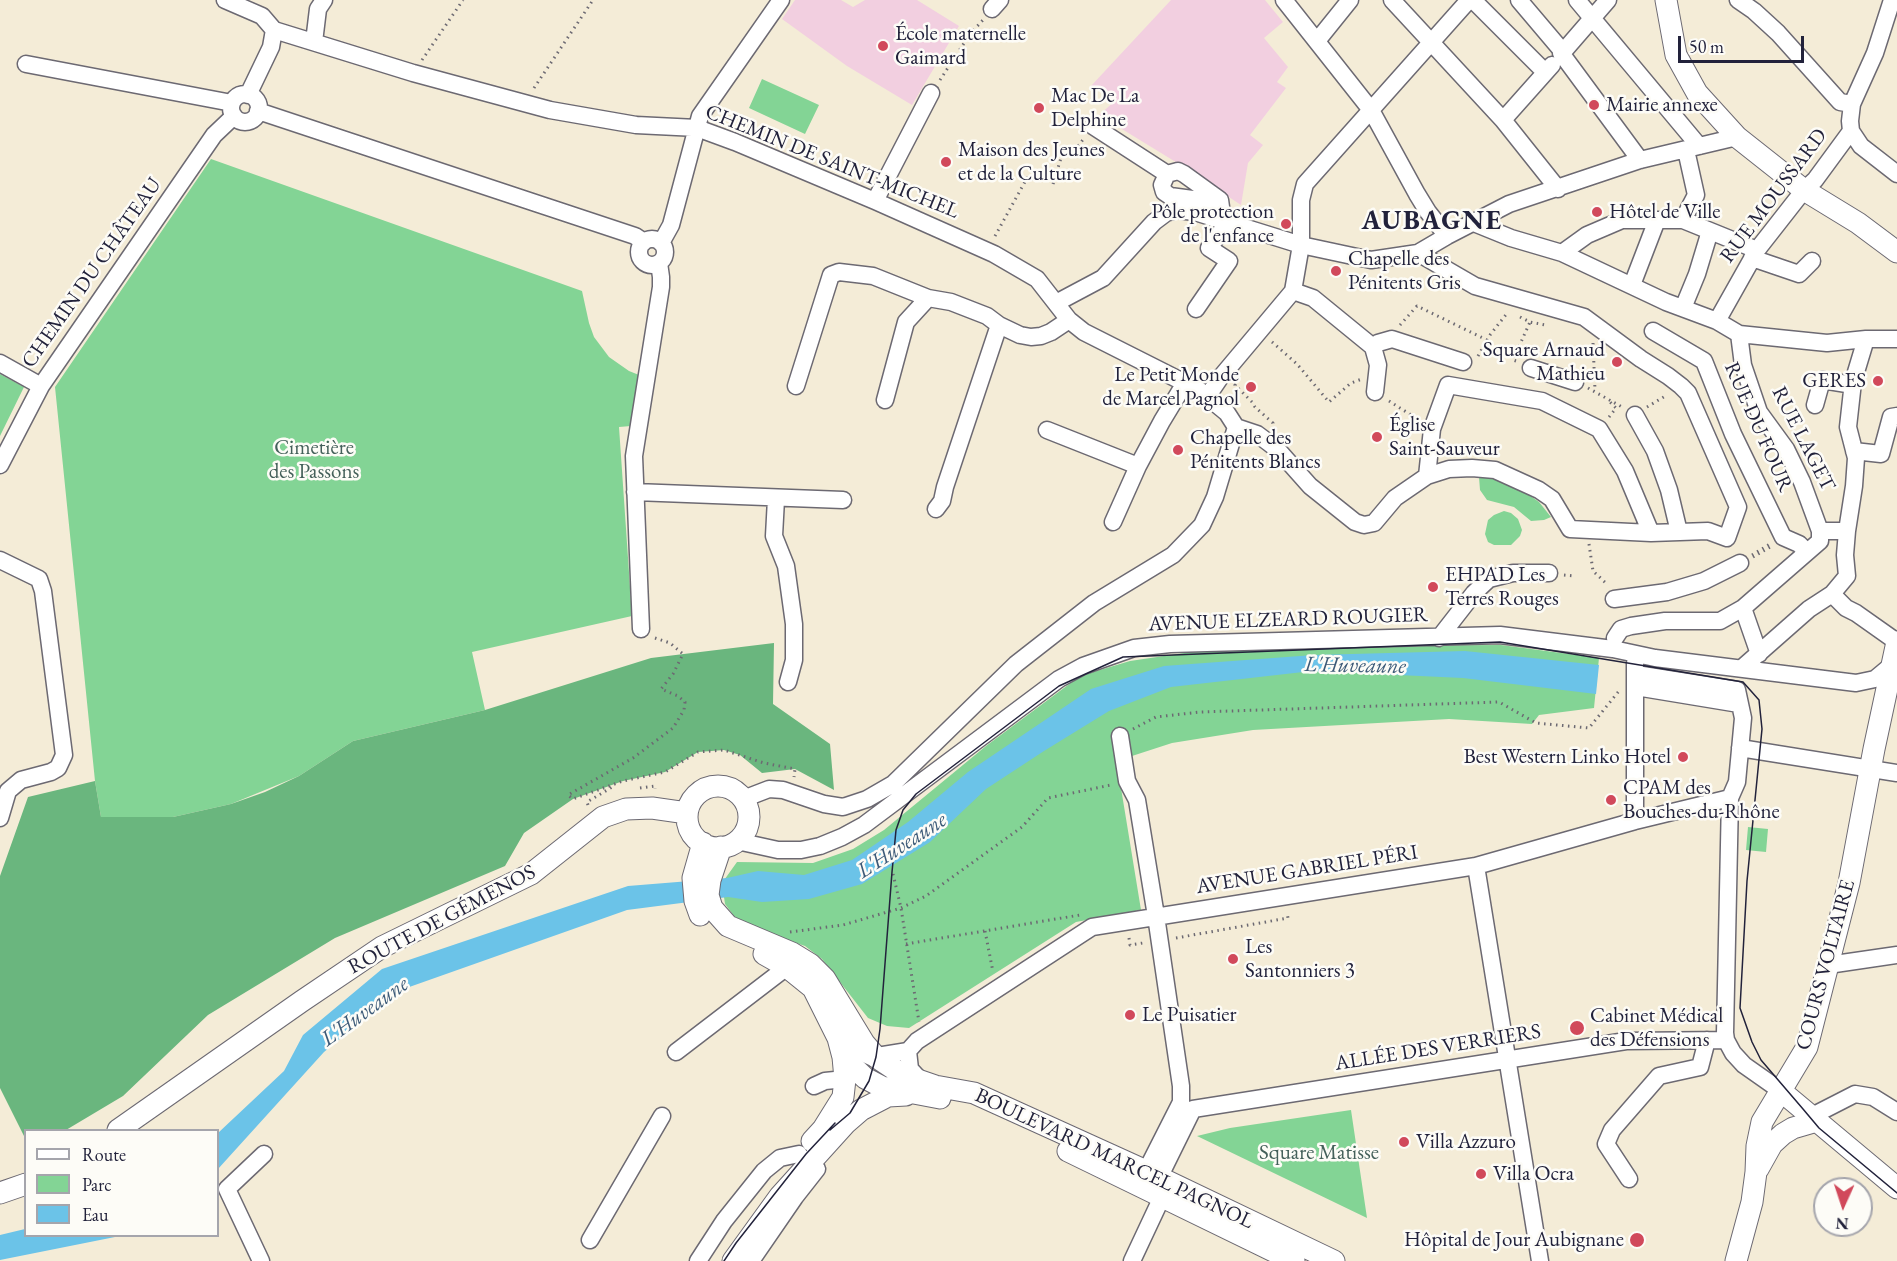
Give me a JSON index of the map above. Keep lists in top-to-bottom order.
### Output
{
  "streets": {
    "main road": ["ROUTE DE GÉMENOS", "COURS VOLTAIRE", "BOULEVARD MARCEL PAGNOL"],
    "street": [
      "CHEMIN DE SAINT-MICHEL",
      "RUE MOUSSARD",
      "CHEMIN DU CHÂTEAU",
      "RUE DU FOUR",
      "RUE LAGET",
      "AVENUE ELZEARD ROUGIER",
      "AVENUE GABRIEL PÉRI",
      "ALLÉE DES VERRIERS"
    ]
  },
  "crossings": [
    ["AVENUE ELZEARD ROUGIER", "ROUTE DE GÉMENOS"],
    ["AVENUE ELZEARD ROUGIER", "COURS VOLTAIRE"]
  ],
  "districts": ["AUBAGNE"],
  "water": ["L'Huveaune"],
  "parks": ["Cimetière des Passons", "Square Matisse"],
  "places": [
    "École maternelle Gaimard",
    "Mairie annexe",
    "Mac De La Delphine",
    "Maison des Jeunes et de la Culture",
    "Hôtel de Ville",
    "Pôle protection de l'enfance",
    "Chapelle des Pénitents Gris",
    "Square Arnaud Mathieu",
    "GERES",
    "Le Petit Monde de Marcel Pagnol",
    "Église Saint-Sauveur",
    "Chapelle des Pénitents Blancs",
    "EHPAD Les Terres Rouges",
    "Best Western Linko Hotel",
    "CPAM des Bouches-du-Rhône",
    "Les Santonniers 3",
    "Le Puisatier",
    "Cabinet Médical des Défensions",
    "Villa Azzuro",
    "Villa Ocra",
    "Hôpital de Jour Aubignane"
  ],
  "legend": ["Route", "Parc", "Eau"],
  "scale_bar": "50 m",
  "north": "bottom"
}
